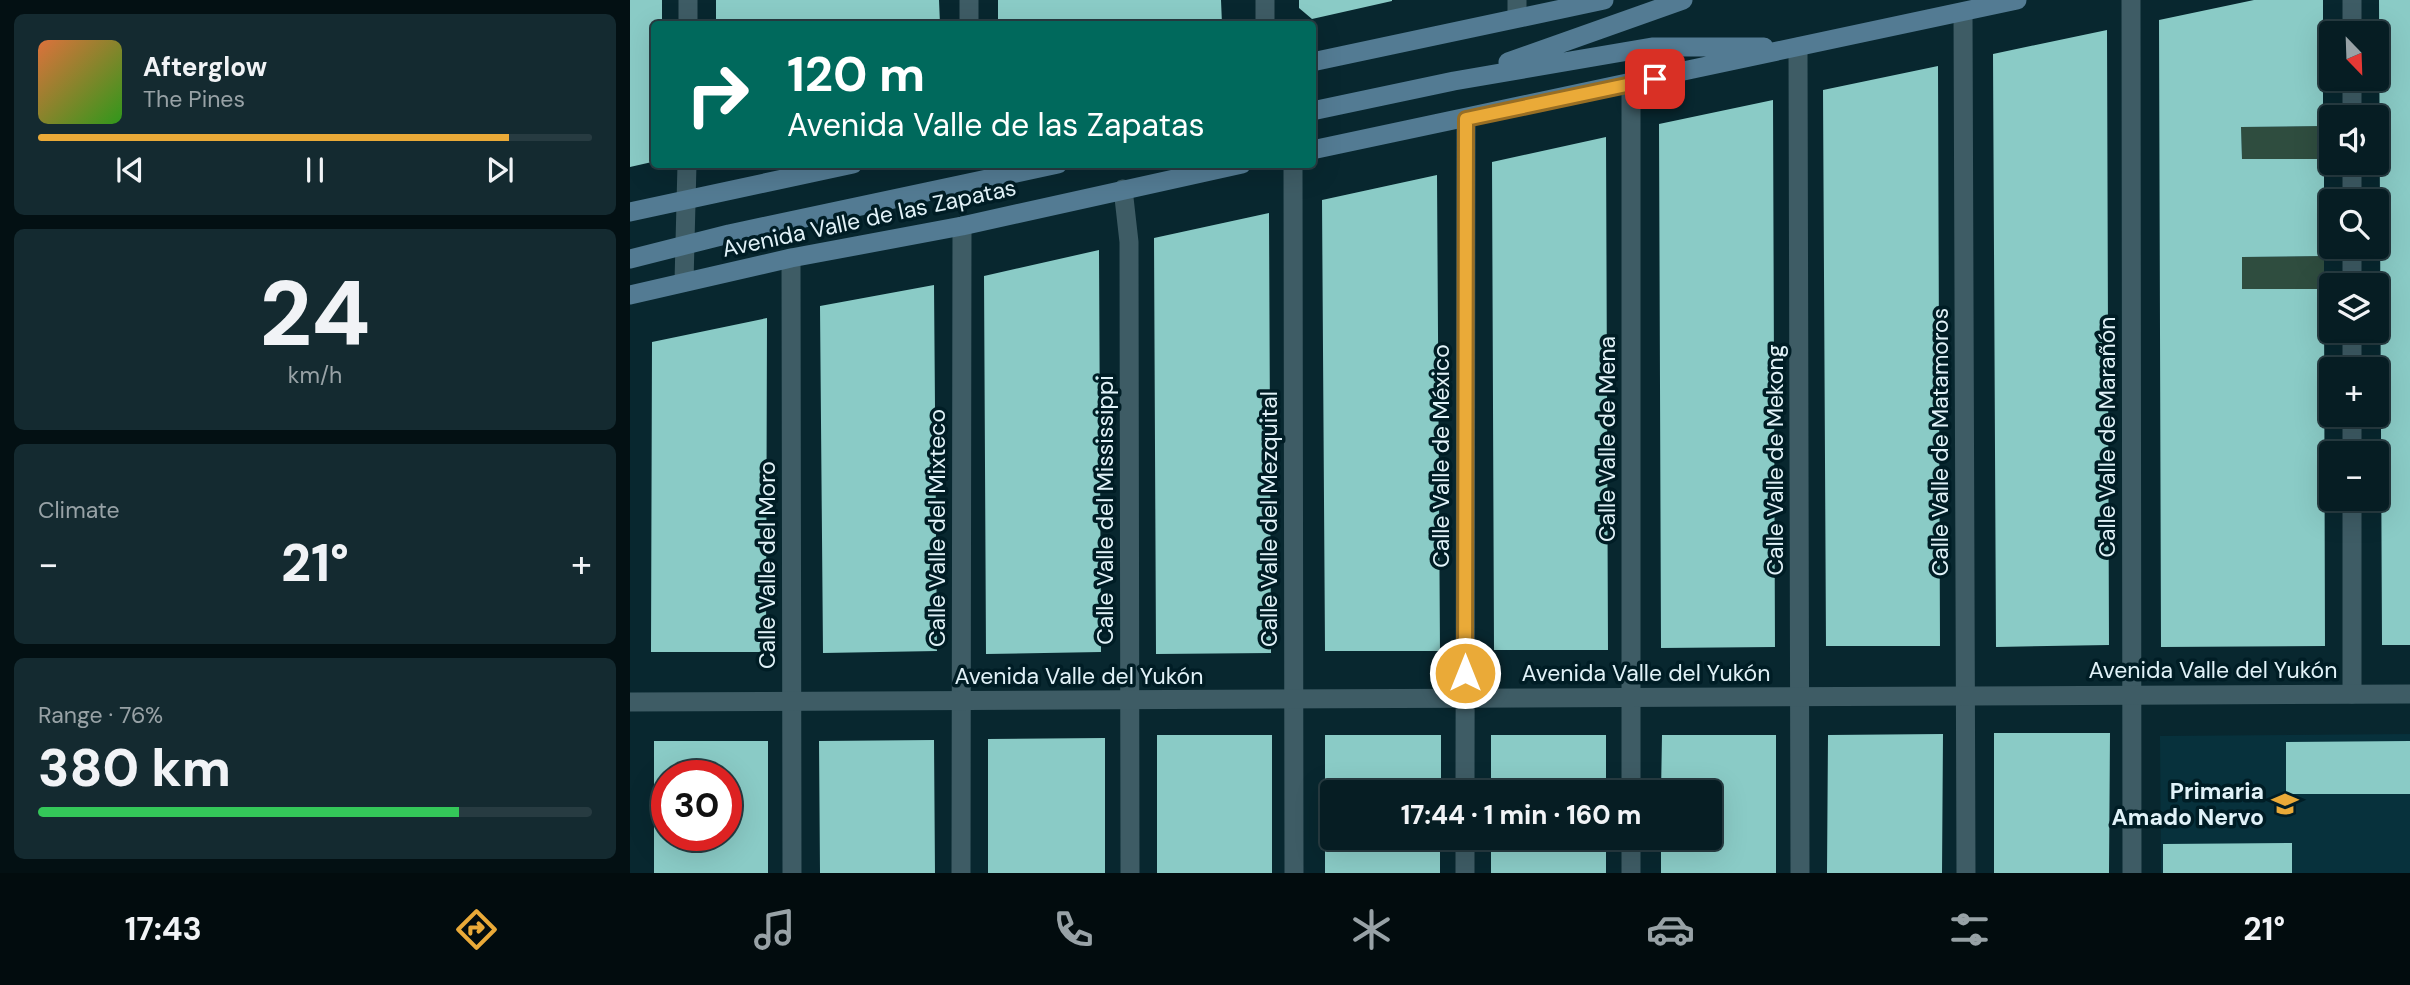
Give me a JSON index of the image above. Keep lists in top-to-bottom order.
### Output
{
  "streets": {
    "main road": ["Avenida Valle de las Zapatas"],
    "street": [
      "Calle Valle de Marañón",
      "Calle Valle de Mena",
      "Calle Valle de Matamoros",
      "Calle Valle de México",
      "Calle Valle de Mekong",
      "Calle Valle del Mississippi",
      "Calle Valle del Mezquital",
      "Calle Valle del Mixteco",
      "Calle Valle del Moro",
      "Avenida Valle del Yukón"
    ]
  },
  "crossings": [
    ["Avenida Valle de las Zapatas", "Calle Valle del Mississippi"],
    ["Avenida Valle de las Zapatas", "Calle Valle del Mixteco"],
    ["Avenida Valle de las Zapatas", "Calle Valle del Moro"],
    ["Calle Valle de Marañón", "Avenida Valle del Yukón"],
    ["Calle Valle de Mena", "Avenida Valle del Yukón"],
    ["Calle Valle de Matamoros", "Avenida Valle del Yukón"],
    ["Calle Valle de México", "Avenida Valle del Yukón"],
    ["Calle Valle de Mekong", "Avenida Valle del Yukón"],
    ["Calle Valle del Mississippi", "Avenida Valle del Yukón"],
    ["Calle Valle del Mezquital", "Avenida Valle del Yukón"],
    ["Calle Valle del Mixteco", "Avenida Valle del Yukón"],
    ["Calle Valle del Moro", "Avenida Valle del Yukón"]
  ],
  "places": {
    "school or university": ["Primaria Amado Nervo"]
  },
  "north": "bottom right",
  "page": {
    "map_buttons": ["+", "−"],
    "turn": ["120 m", "Avenida Valle de las Zapatas"],
    "song": ["Afterglow", "The Pines"],
    "tile": [
      ["24", "km/h"],
      "Climate",
      ["Range · 76%", "380 km"]
    ],
    "heat": ["−", "21°", "+"],
    "limit": "30",
    "trip": "17:44 · 1 min · 160 m",
    "tabs": ["17:43", "21°"]
  }
}
